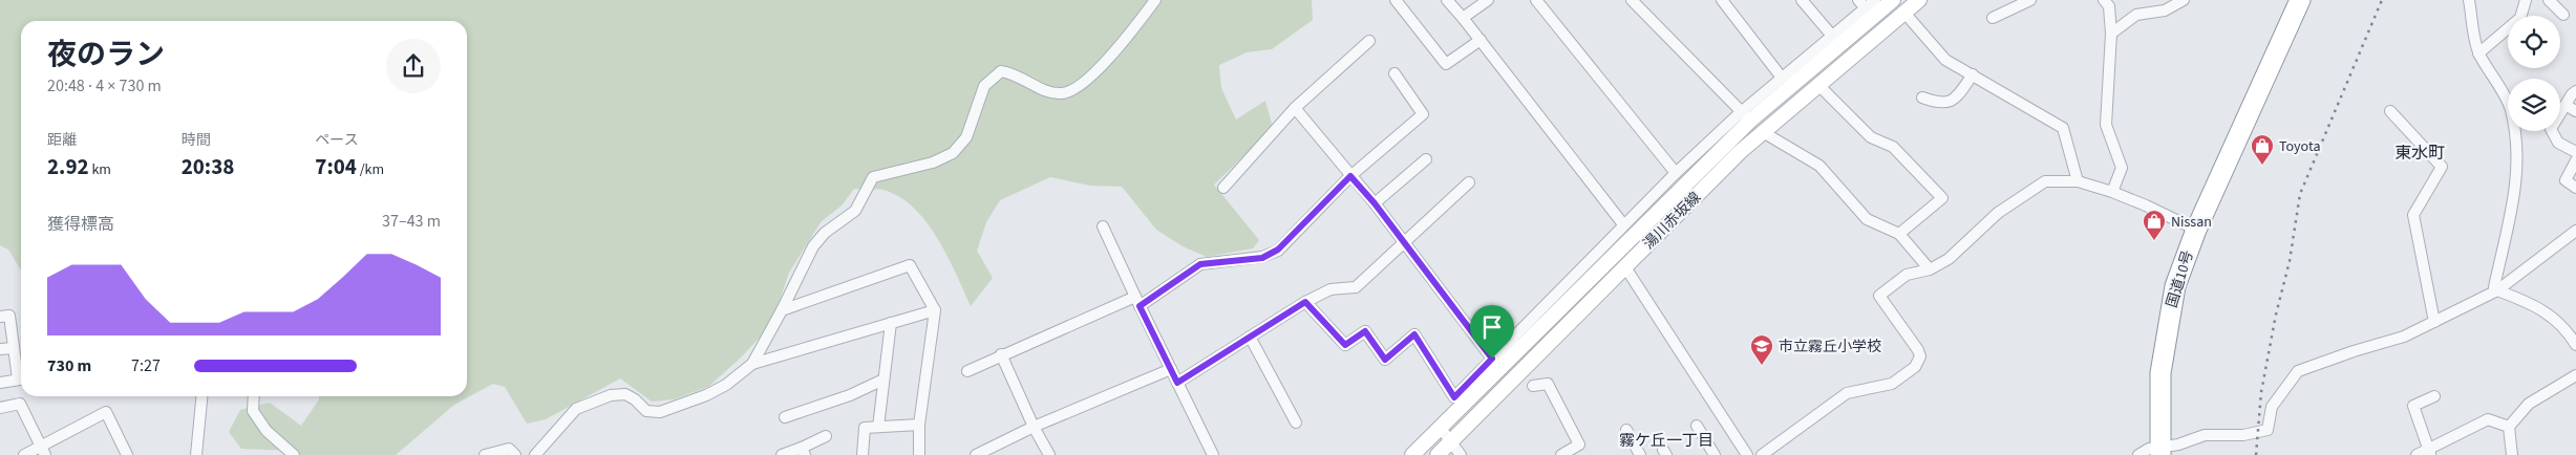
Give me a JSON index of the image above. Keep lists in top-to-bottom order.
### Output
{
  "streets": {
    "highway": ["国道10号"],
    "main road": ["湯川赤坂線"]
  },
  "districts": ["東水町", "霧ケ丘一丁目"],
  "places": {
    "shop": ["Toyota", "Nissan"],
    "school or university": ["市立霧丘小学校"]
  },
  "page": {
    "heading": ["夜のラン", "20:48 · 4 × 730 m"],
    "stats": [
      ["距離", "2.92 km"],
      ["時間", "20:38"],
      ["ペース", "7:04 /km"]
    ],
    "chart": ["獲得標高", "37–43 m"],
    "list": [
      {
        "name": "730 m",
        "note": "7:27"
      }
    ]
  }
}
